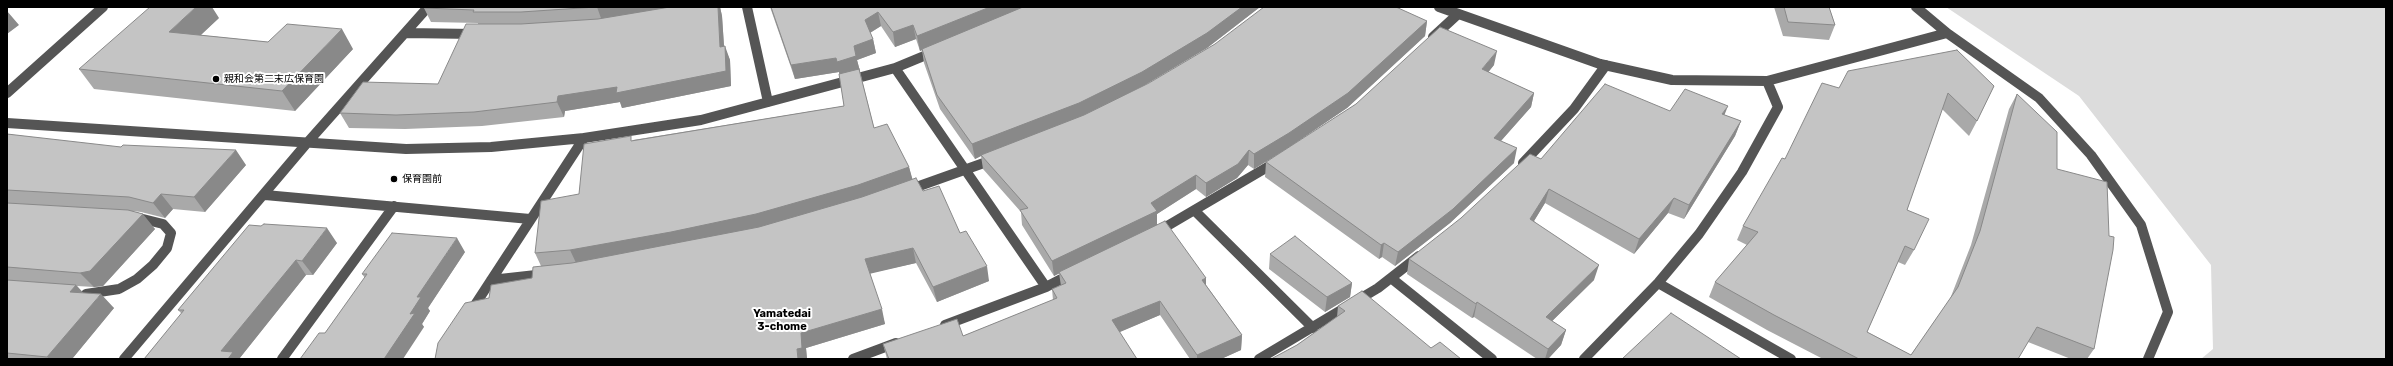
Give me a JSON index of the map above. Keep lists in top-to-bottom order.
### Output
{
  "districts": ["Yamatedai 3-chome"],
  "places": ["親和会第二末広保育園", "保育園前"]
}
